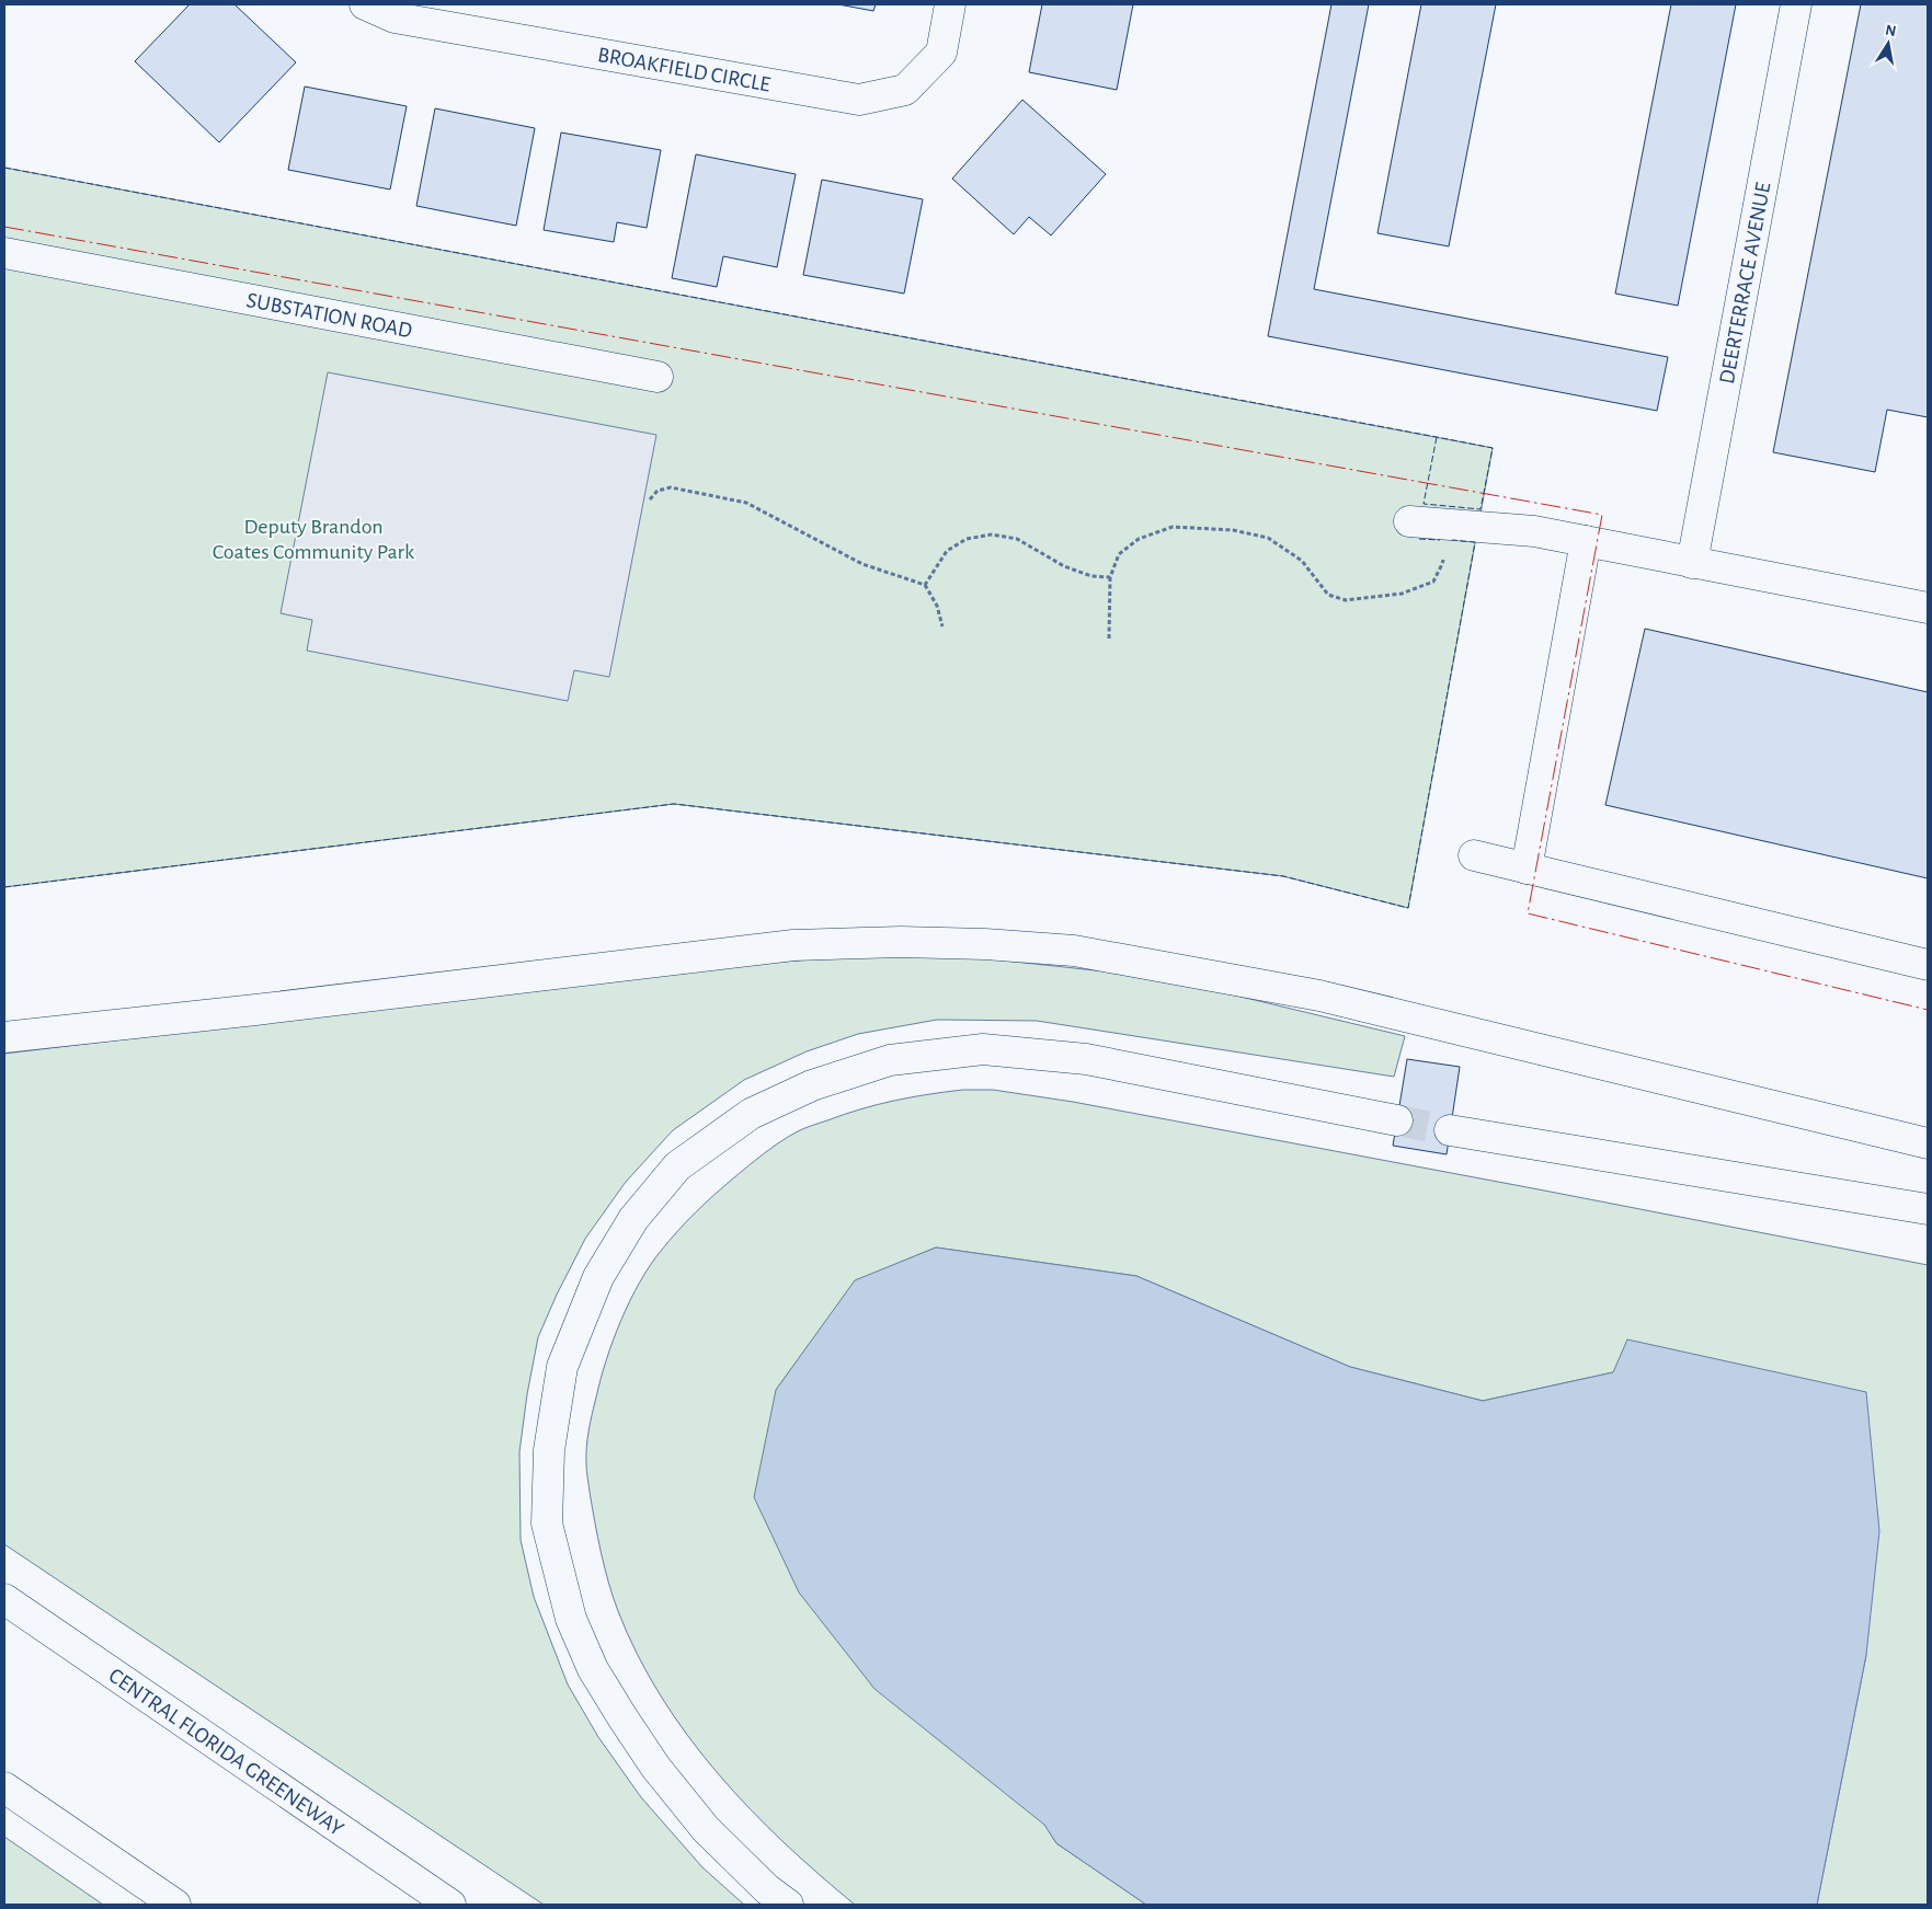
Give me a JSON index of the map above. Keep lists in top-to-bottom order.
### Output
{
  "streets": {
    "main road": [
      "BROAKFIELD CIRCLE",
      "DEERTERRACE AVENUE",
      "SUBSTATION ROAD",
      "CENTRAL FLORIDA GREENEWAY"
    ]
  },
  "parks": ["Deputy Brandon Coates Community Park"],
  "north": "top"
}
